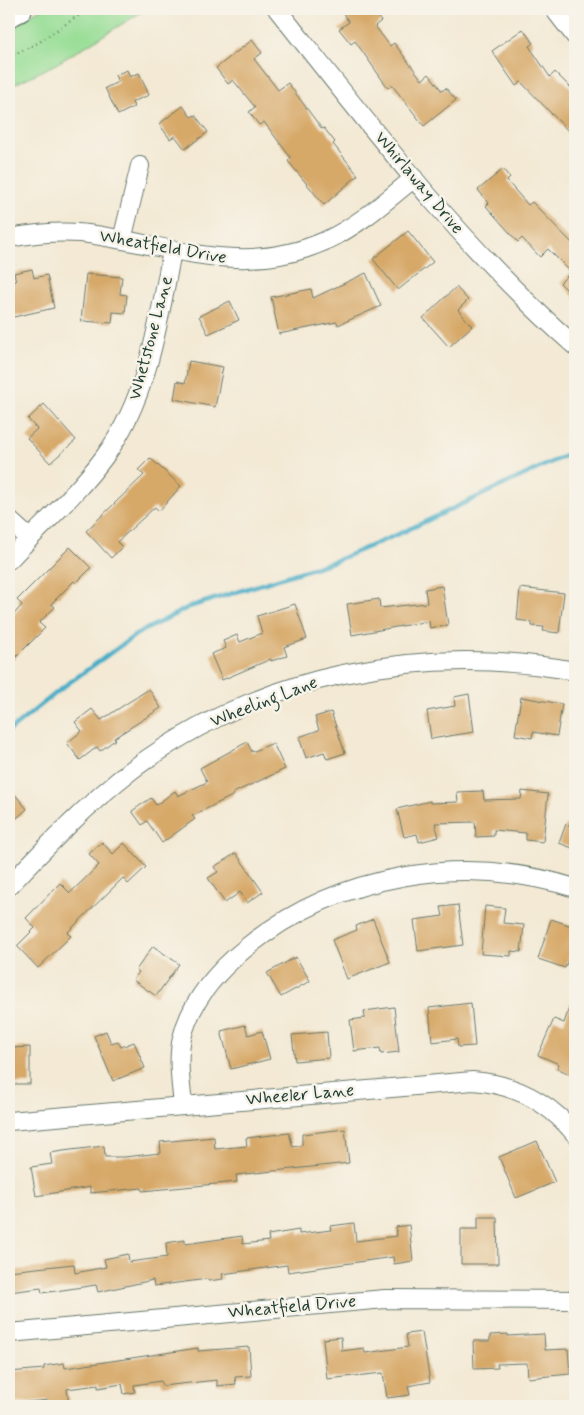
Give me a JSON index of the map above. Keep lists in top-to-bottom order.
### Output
{
  "streets": {
    "street": [
      "Whirlaway Drive",
      "Wheatfield Drive",
      "Whetstone Lane",
      "Wheeling Lane",
      "Wheeler Lane"
    ]
  },
  "crossings": [
    ["Whirlaway Drive", "Wheatfield Drive"],
    ["Wheatfield Drive", "Whetstone Lane"]
  ]
}
